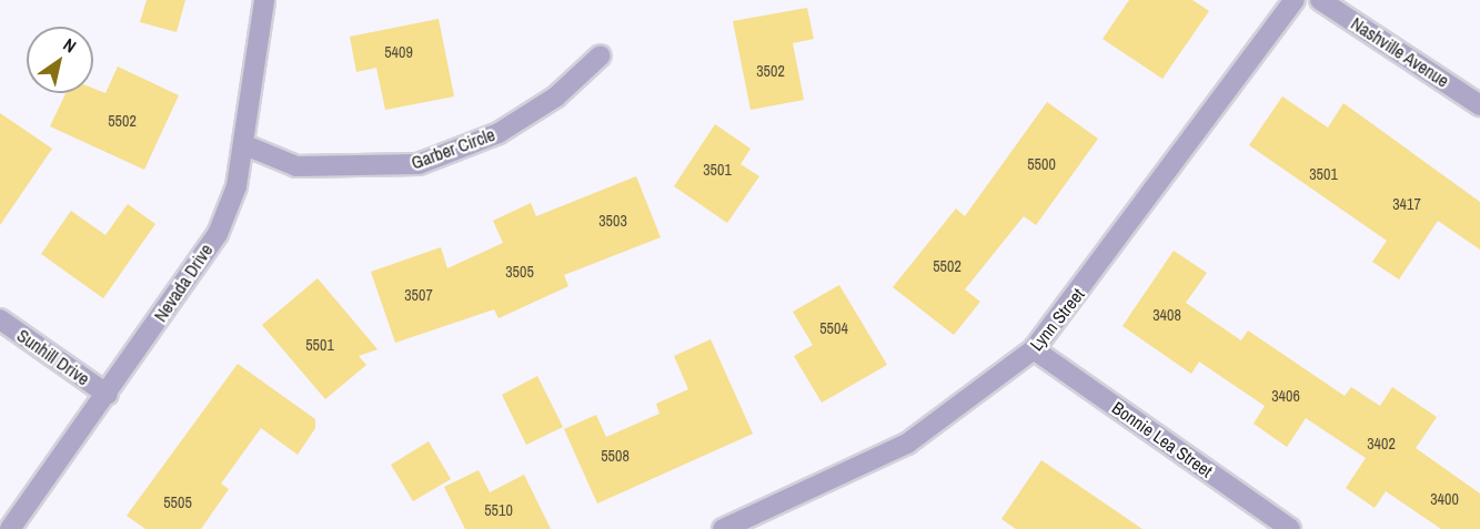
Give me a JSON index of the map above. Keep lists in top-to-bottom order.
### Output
{
  "streets": {
    "street": [
      "Nashville Avenue",
      "Garber Circle",
      "Nevada Drive",
      "Lynn Street",
      "Sunhill Drive",
      "Bonnie Lea Street"
    ]
  },
  "crossings": [
    ["Garber Circle", "Nevada Drive"],
    ["Nevada Drive", "Sunhill Drive"],
    ["Lynn Street", "Bonnie Lea Street"]
  ],
  "house_numbers": [
    "5409",
    "3502",
    "5502",
    "5500",
    "3501",
    "3501",
    "3417",
    "3503",
    "5502",
    "3505",
    "3507",
    "3408",
    "5504",
    "5501",
    "3406",
    "3402",
    "5508",
    "3400",
    "5505",
    "5510"
  ],
  "north": "top right"
}
